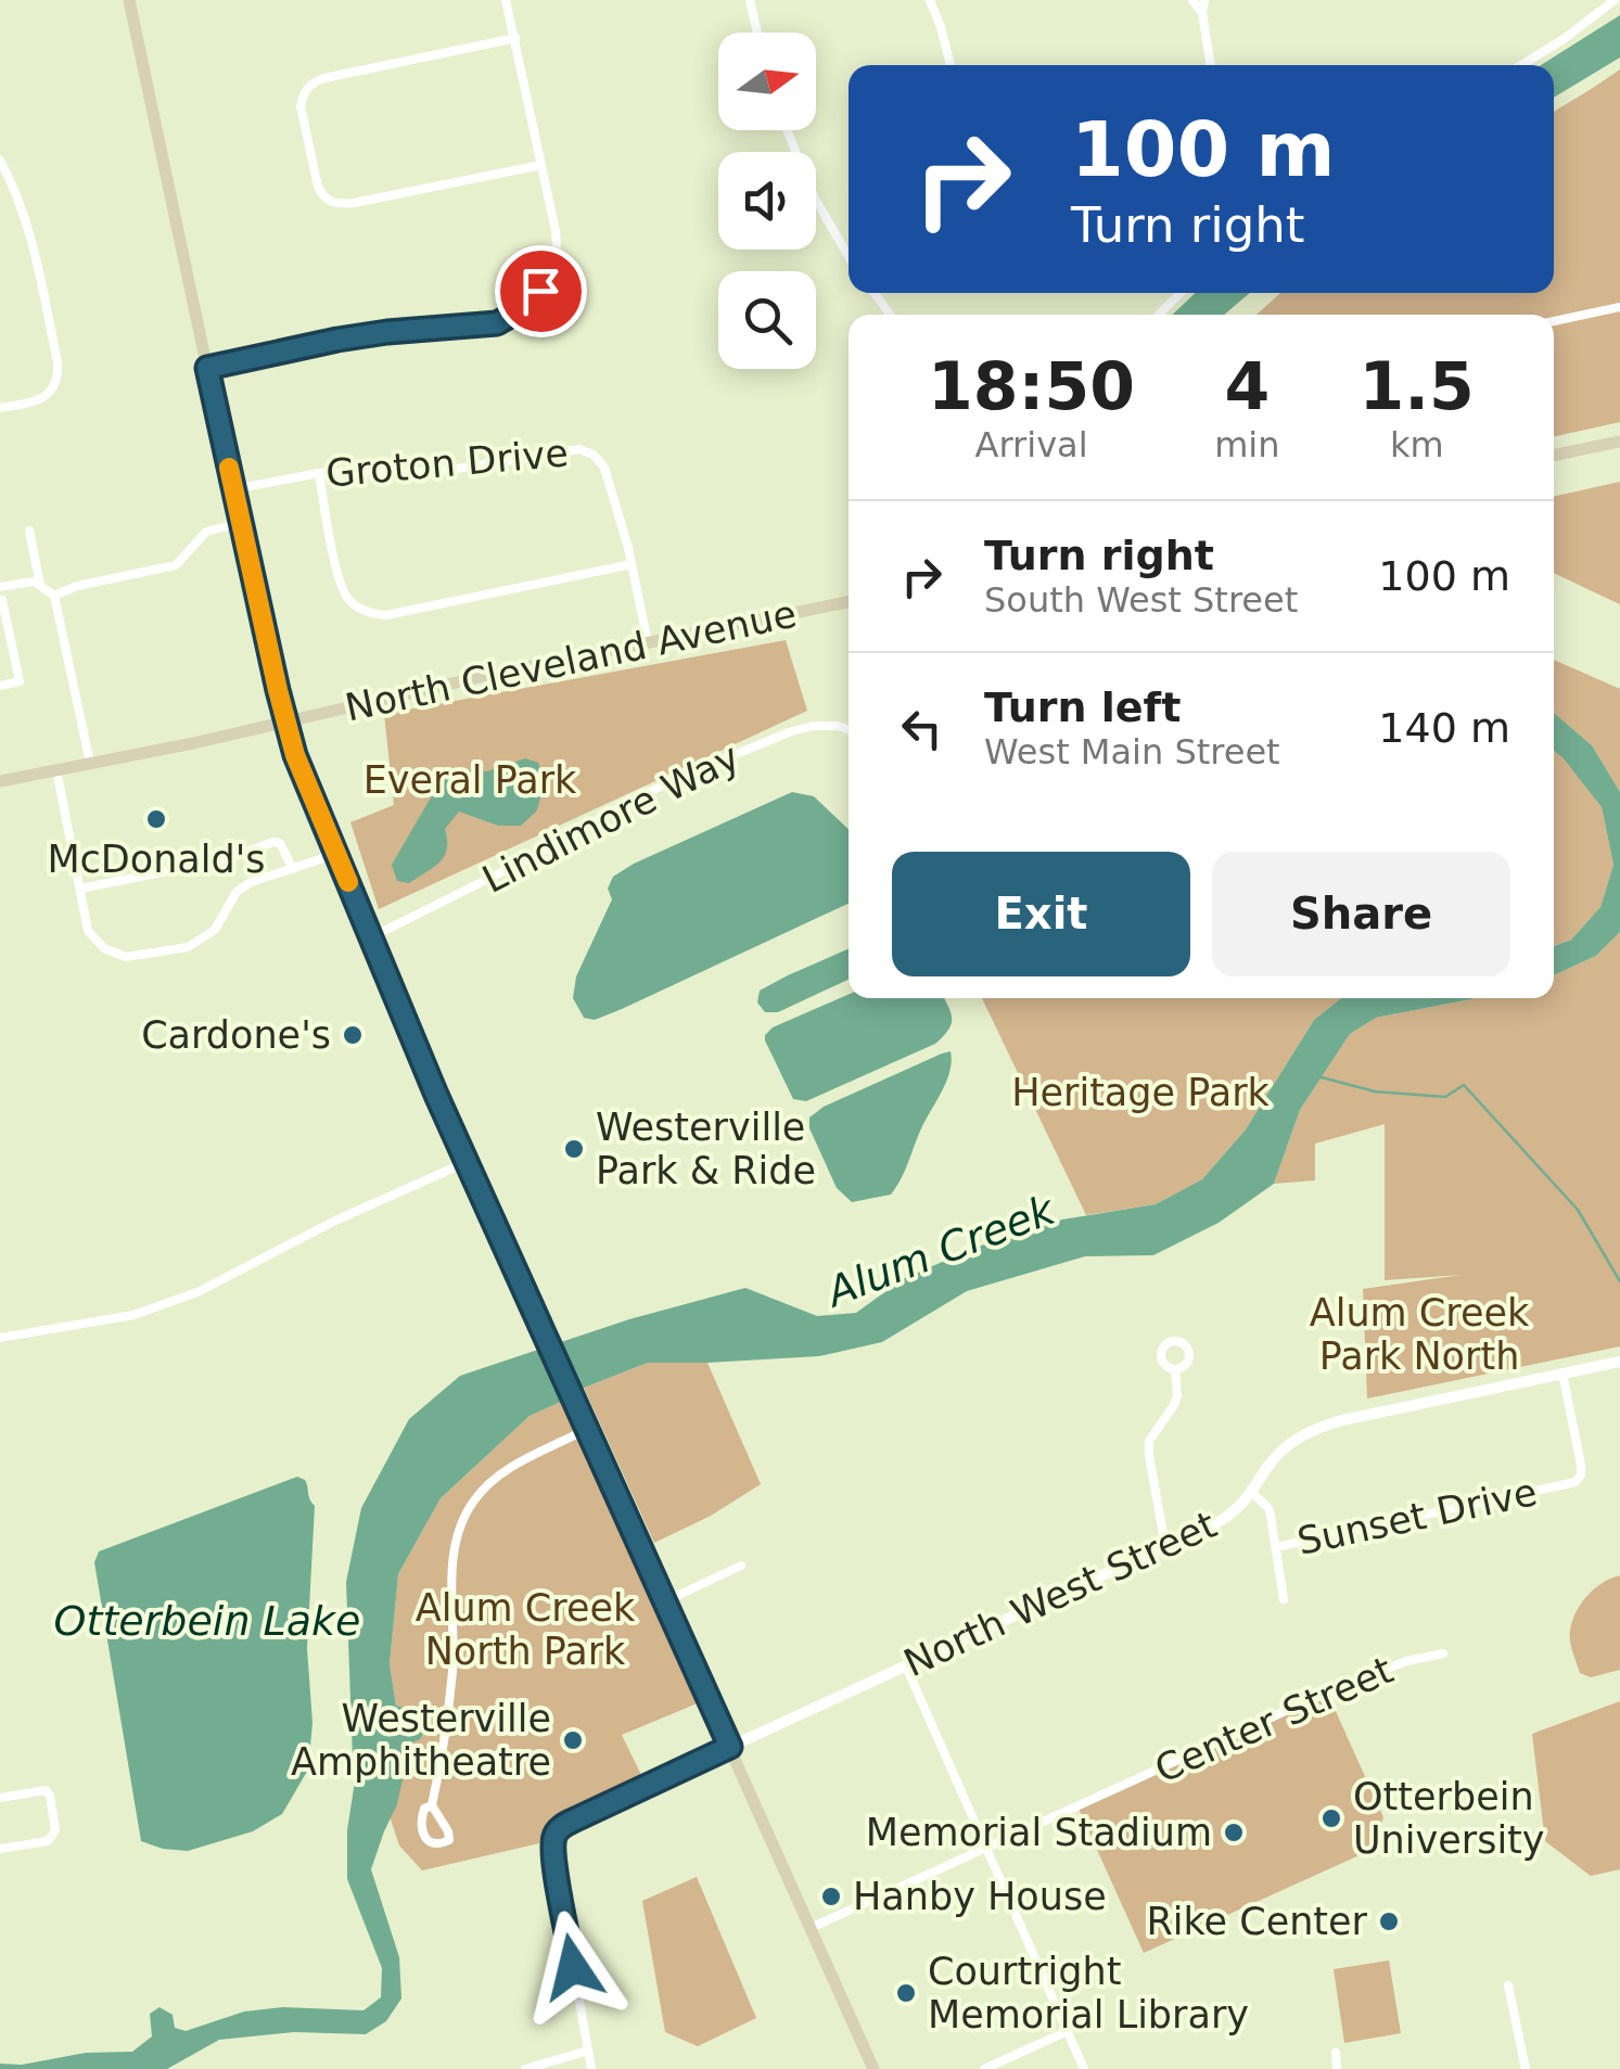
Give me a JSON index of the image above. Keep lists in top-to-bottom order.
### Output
{
  "streets": {
    "main road": ["North Cleveland Avenue"],
    "street": [
      "Groton Drive",
      "Lindimore Way",
      "Sunset Drive",
      "North West Street",
      "Center Street"
    ]
  },
  "crossings": [
    ["Groton Drive", "North Cleveland Avenue"],
    ["Sunset Drive", "North West Street"]
  ],
  "water": ["Alum Creek", "Otterbein Lake"],
  "parks": [
    "Everal Park",
    "Heritage Park",
    "Alum Creek Park North",
    "Alum Creek North Park"
  ],
  "places": [
    "McDonald's",
    "Cardone's",
    "Westerville Park & Ride",
    "Westerville Amphitheatre",
    "Otterbein University",
    "Memorial Stadium",
    "Hanby House",
    "Rike Center",
    "Courtright Memorial Library"
  ],
  "north": "right",
  "page": {
    "turn": ["100 m", "Turn right"],
    "eta": [
      "18:50",
      "Arrival",
      "4",
      "min",
      "1.5",
      "km"
    ],
    "list": [
      {
        "name": "Turn right",
        "note": "South West Street",
        "value": "100 m"
      },
      {
        "name": "Turn left",
        "note": "West Main Street",
        "value": "140 m"
      }
    ],
    "buttons": ["Exit", "Share"]
  }
}
